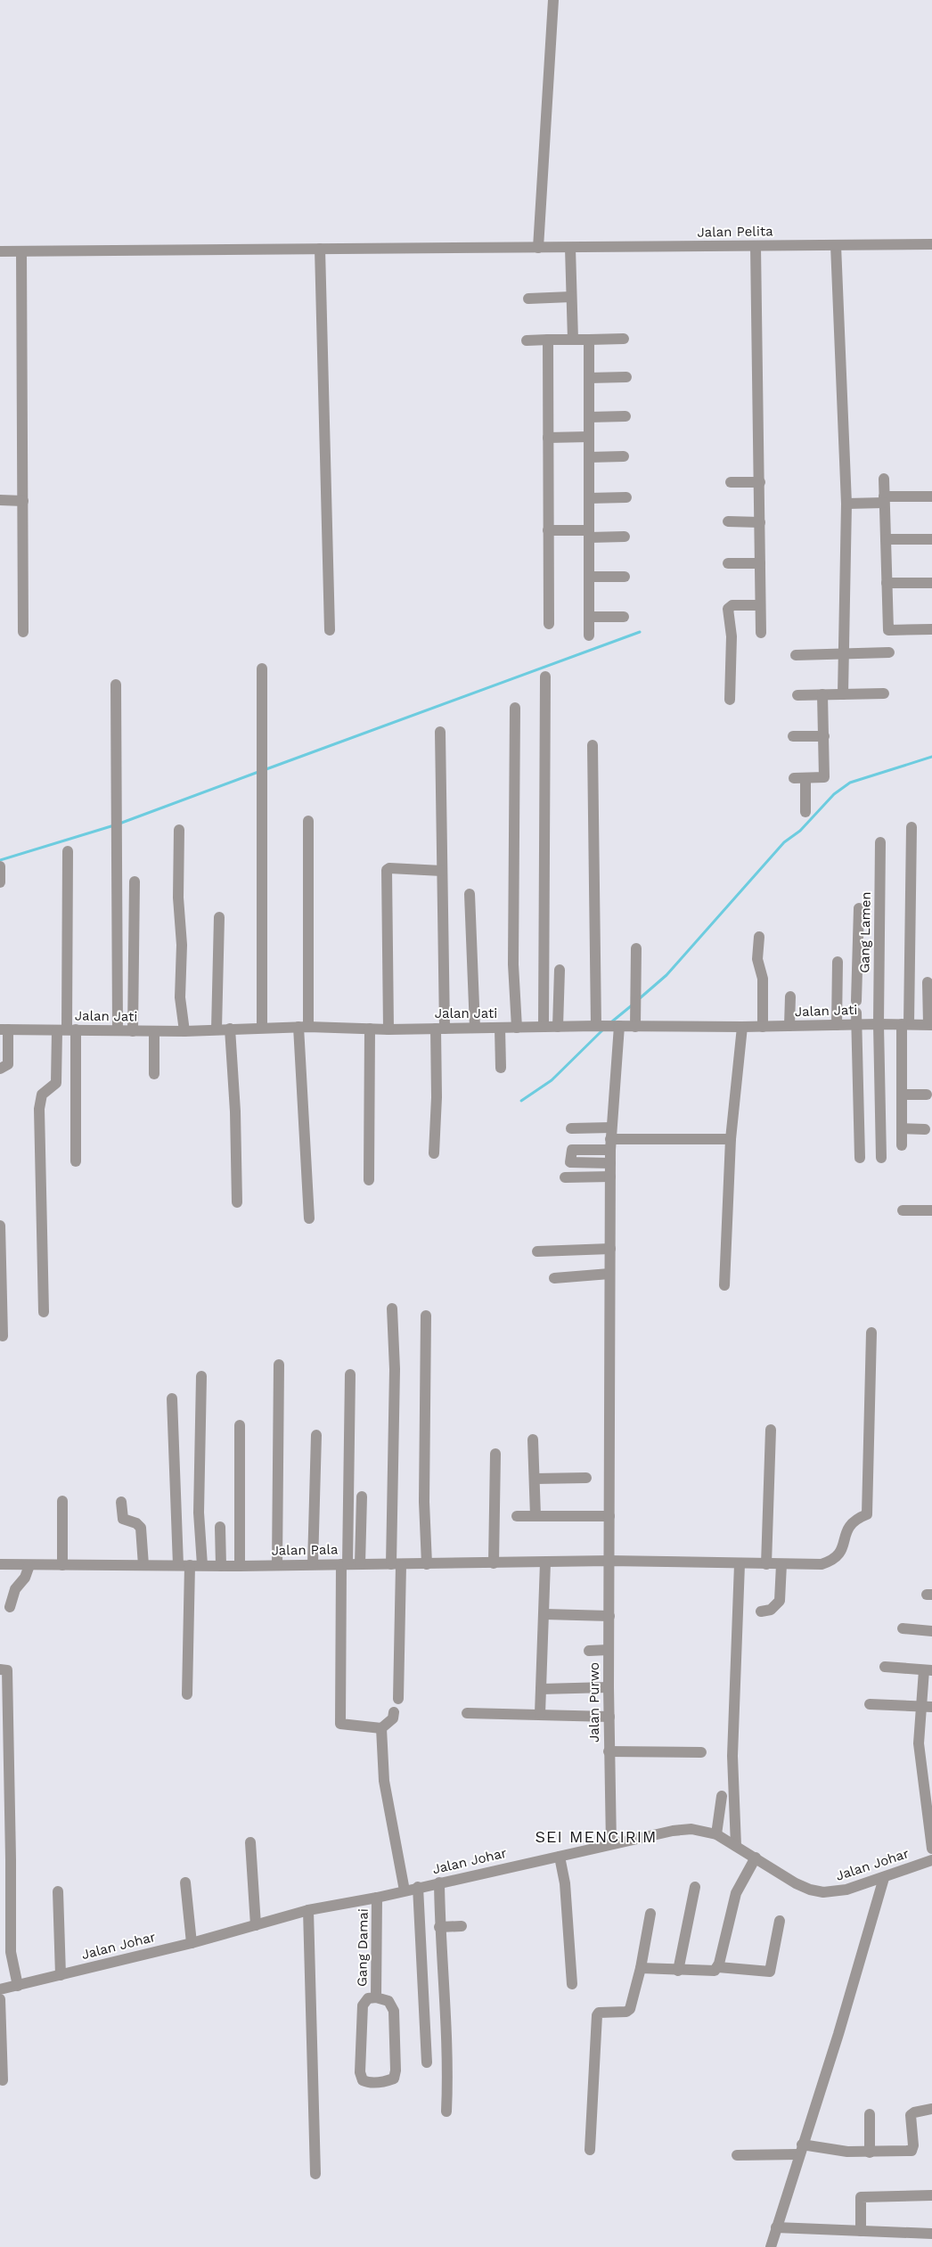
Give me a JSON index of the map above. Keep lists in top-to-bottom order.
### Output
{
  "streets": {
    "street": [
      "Jalan Pelita",
      "Gang Lamen",
      "Jalan Jati",
      "Jalan Pala",
      "Jalan Purwo",
      "Jalan Johar",
      "Gang Damai"
    ]
  },
  "crossings": [
    ["Gang Lamen", "Jalan Jati"],
    ["Jalan Jati", "Jalan Purwo"],
    ["Jalan Pala", "Jalan Purwo"],
    ["Jalan Purwo", "Jalan Johar"],
    ["Jalan Johar", "Gang Damai"]
  ],
  "districts": ["SEI MENCIRIM"]
}
